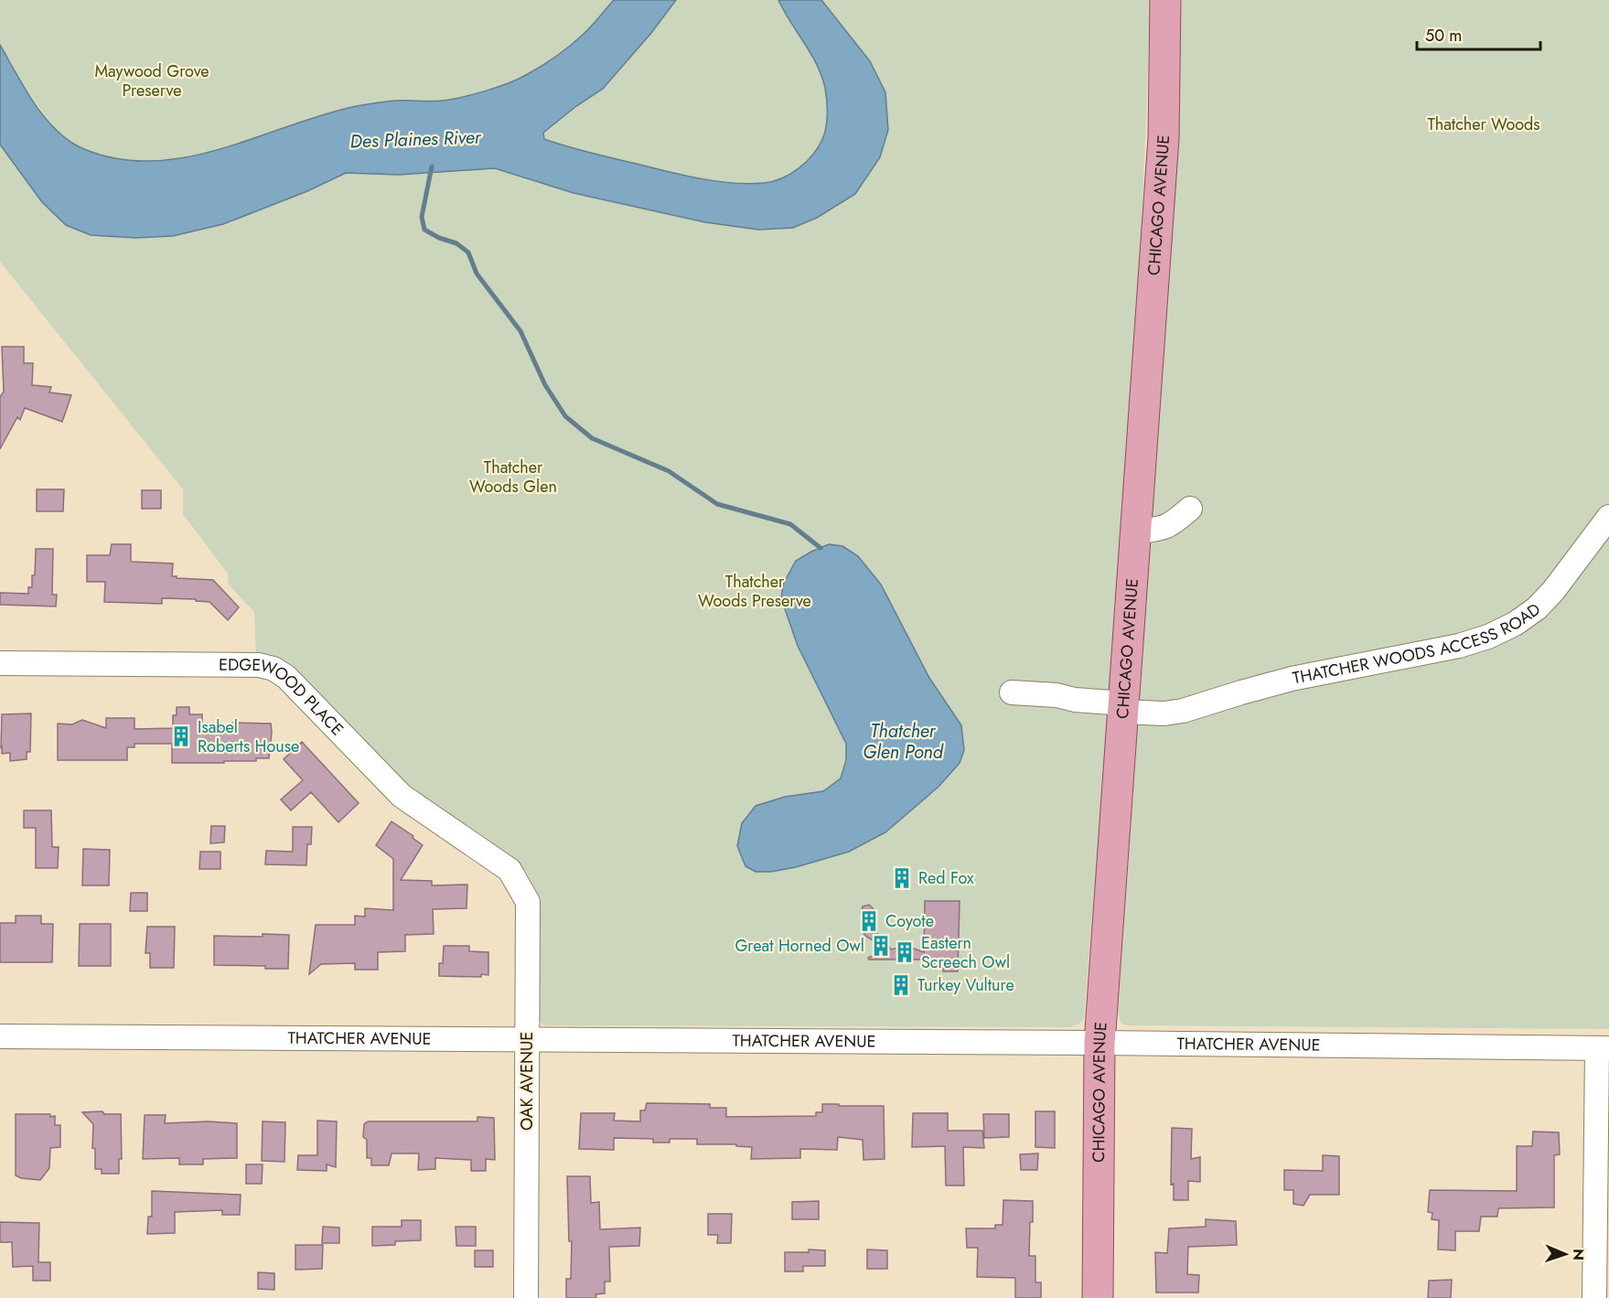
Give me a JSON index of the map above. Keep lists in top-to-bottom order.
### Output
{
  "streets": {
    "main road": ["CHICAGO AVENUE"],
    "street": [
      "THATCHER WOODS ACCESS ROAD",
      "EDGEWOOD PLACE",
      "THATCHER AVENUE",
      "OAK AVENUE"
    ]
  },
  "crossings": [
    ["CHICAGO AVENUE", "THATCHER WOODS ACCESS ROAD"],
    ["CHICAGO AVENUE", "THATCHER AVENUE"],
    ["EDGEWOOD PLACE", "OAK AVENUE"],
    ["THATCHER AVENUE", "OAK AVENUE"]
  ],
  "water": ["Des Plaines River", "Thatcher Glen Pond"],
  "parks": [
    "Maywood Grove Preserve",
    "Thatcher Woods",
    "Thatcher Woods Glen",
    "Thatcher Woods Preserve"
  ],
  "places": {
    "building": [
      "Isabel Roberts House",
      "Red Fox",
      "Coyote",
      "Great Horned Owl",
      "Eastern Screech Owl",
      "Turkey Vulture"
    ]
  },
  "scale_bar": "50 m",
  "north": "right"
}
